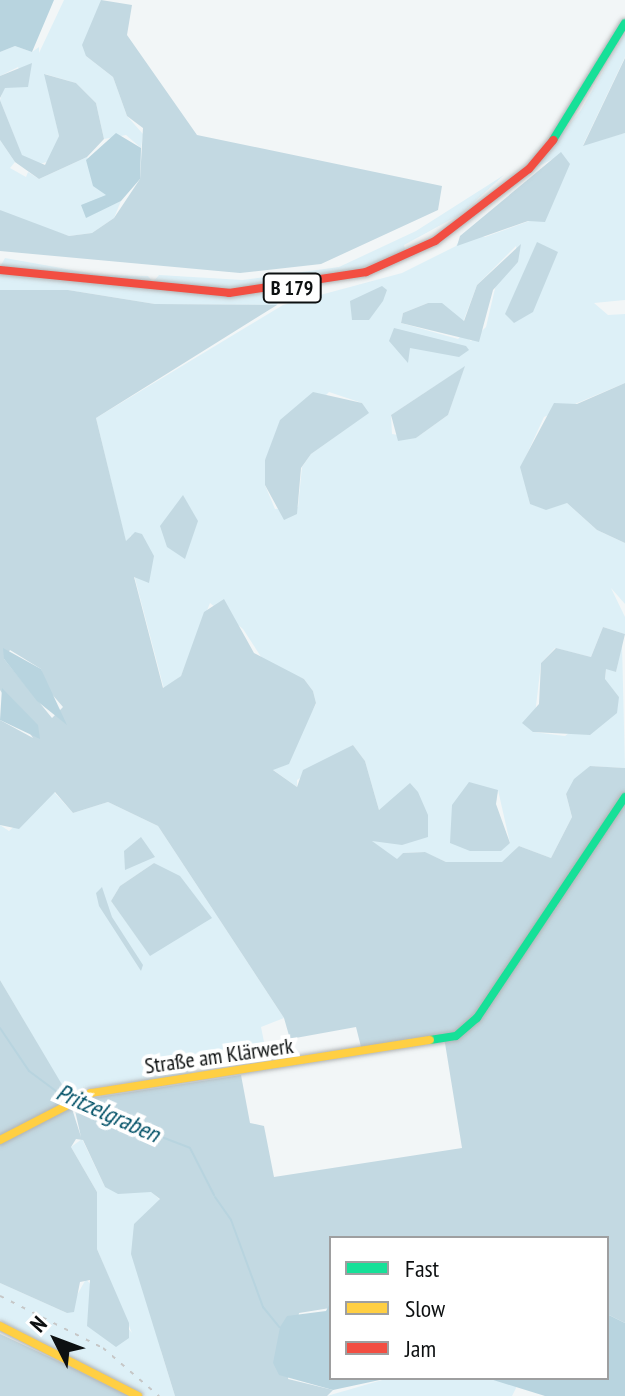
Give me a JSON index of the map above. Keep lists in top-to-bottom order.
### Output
{
  "streets": {
    "street": ["B 179", "Straße am Klärwerk"]
  },
  "water": ["Pritzelgraben"],
  "legend": ["Fast", "Slow", "Jam"],
  "north": "top left"
}
